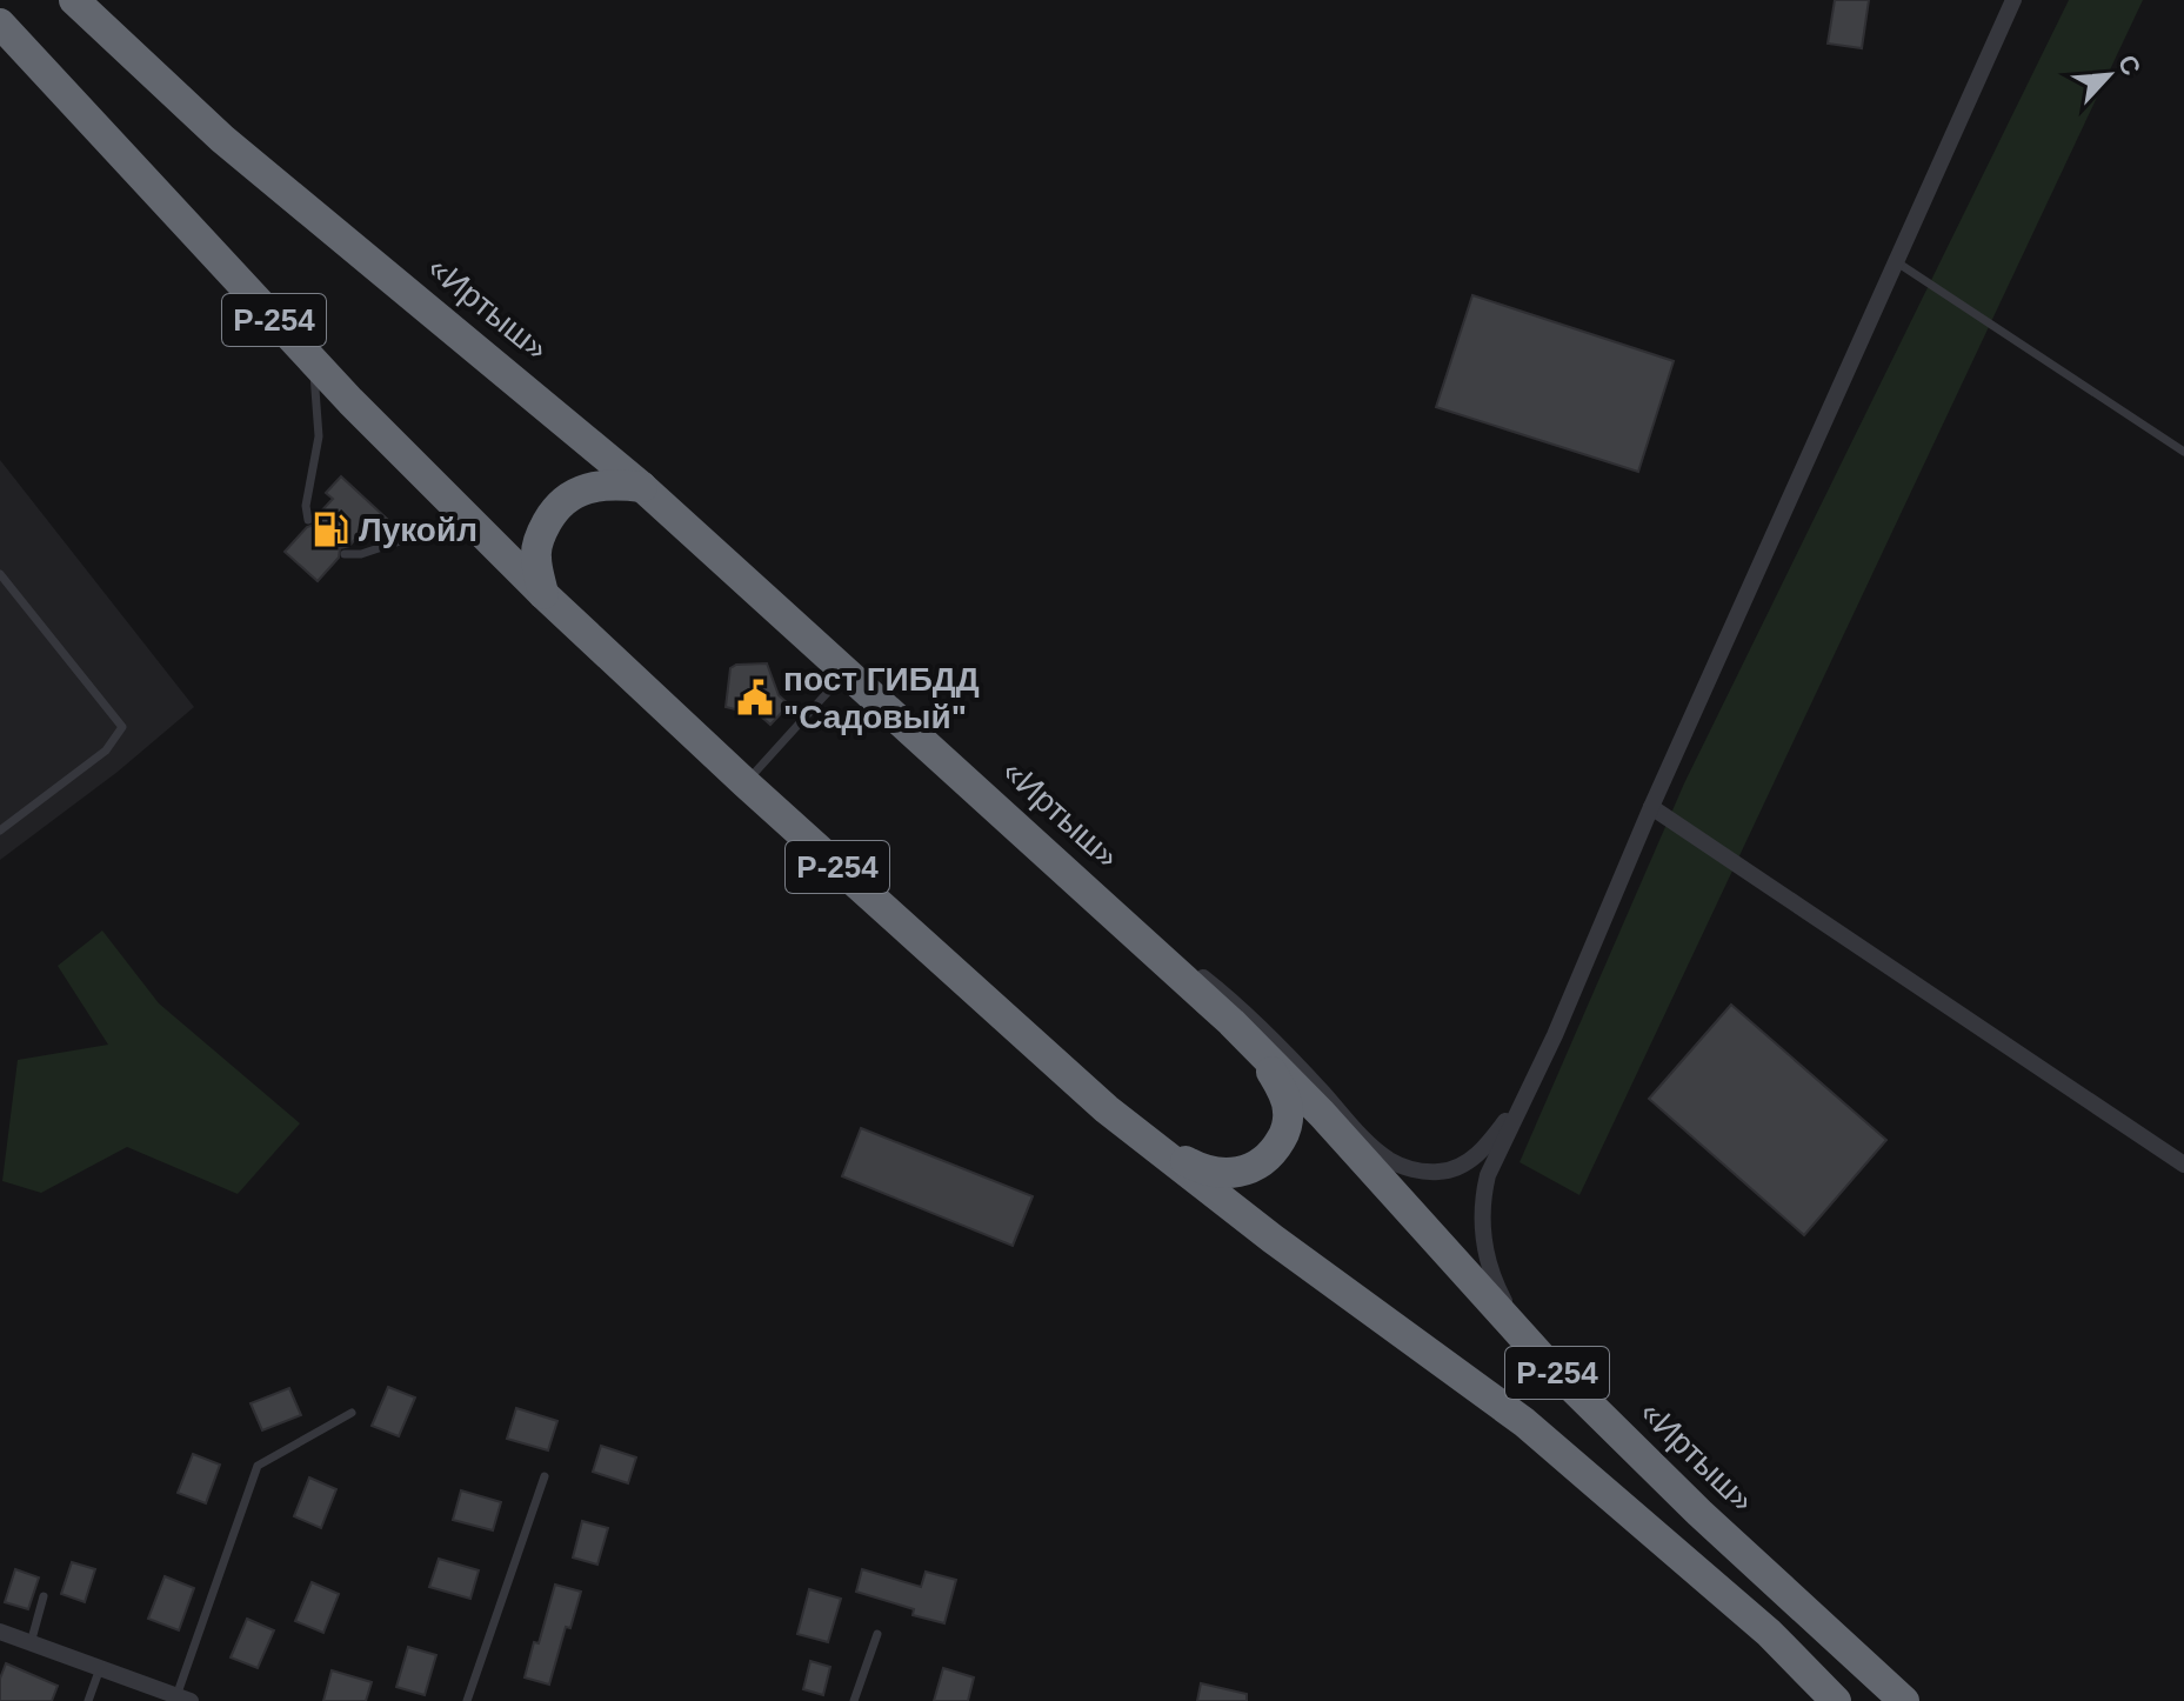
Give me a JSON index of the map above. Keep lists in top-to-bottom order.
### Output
{
  "streets": {
    "highway": ["«Иртыш»", "Р-254"]
  },
  "places": {
    "fuel station": ["Лукойл"],
    "public building": ["пост ГИБДД \"Садовый\""]
  },
  "north": "top right"
}
